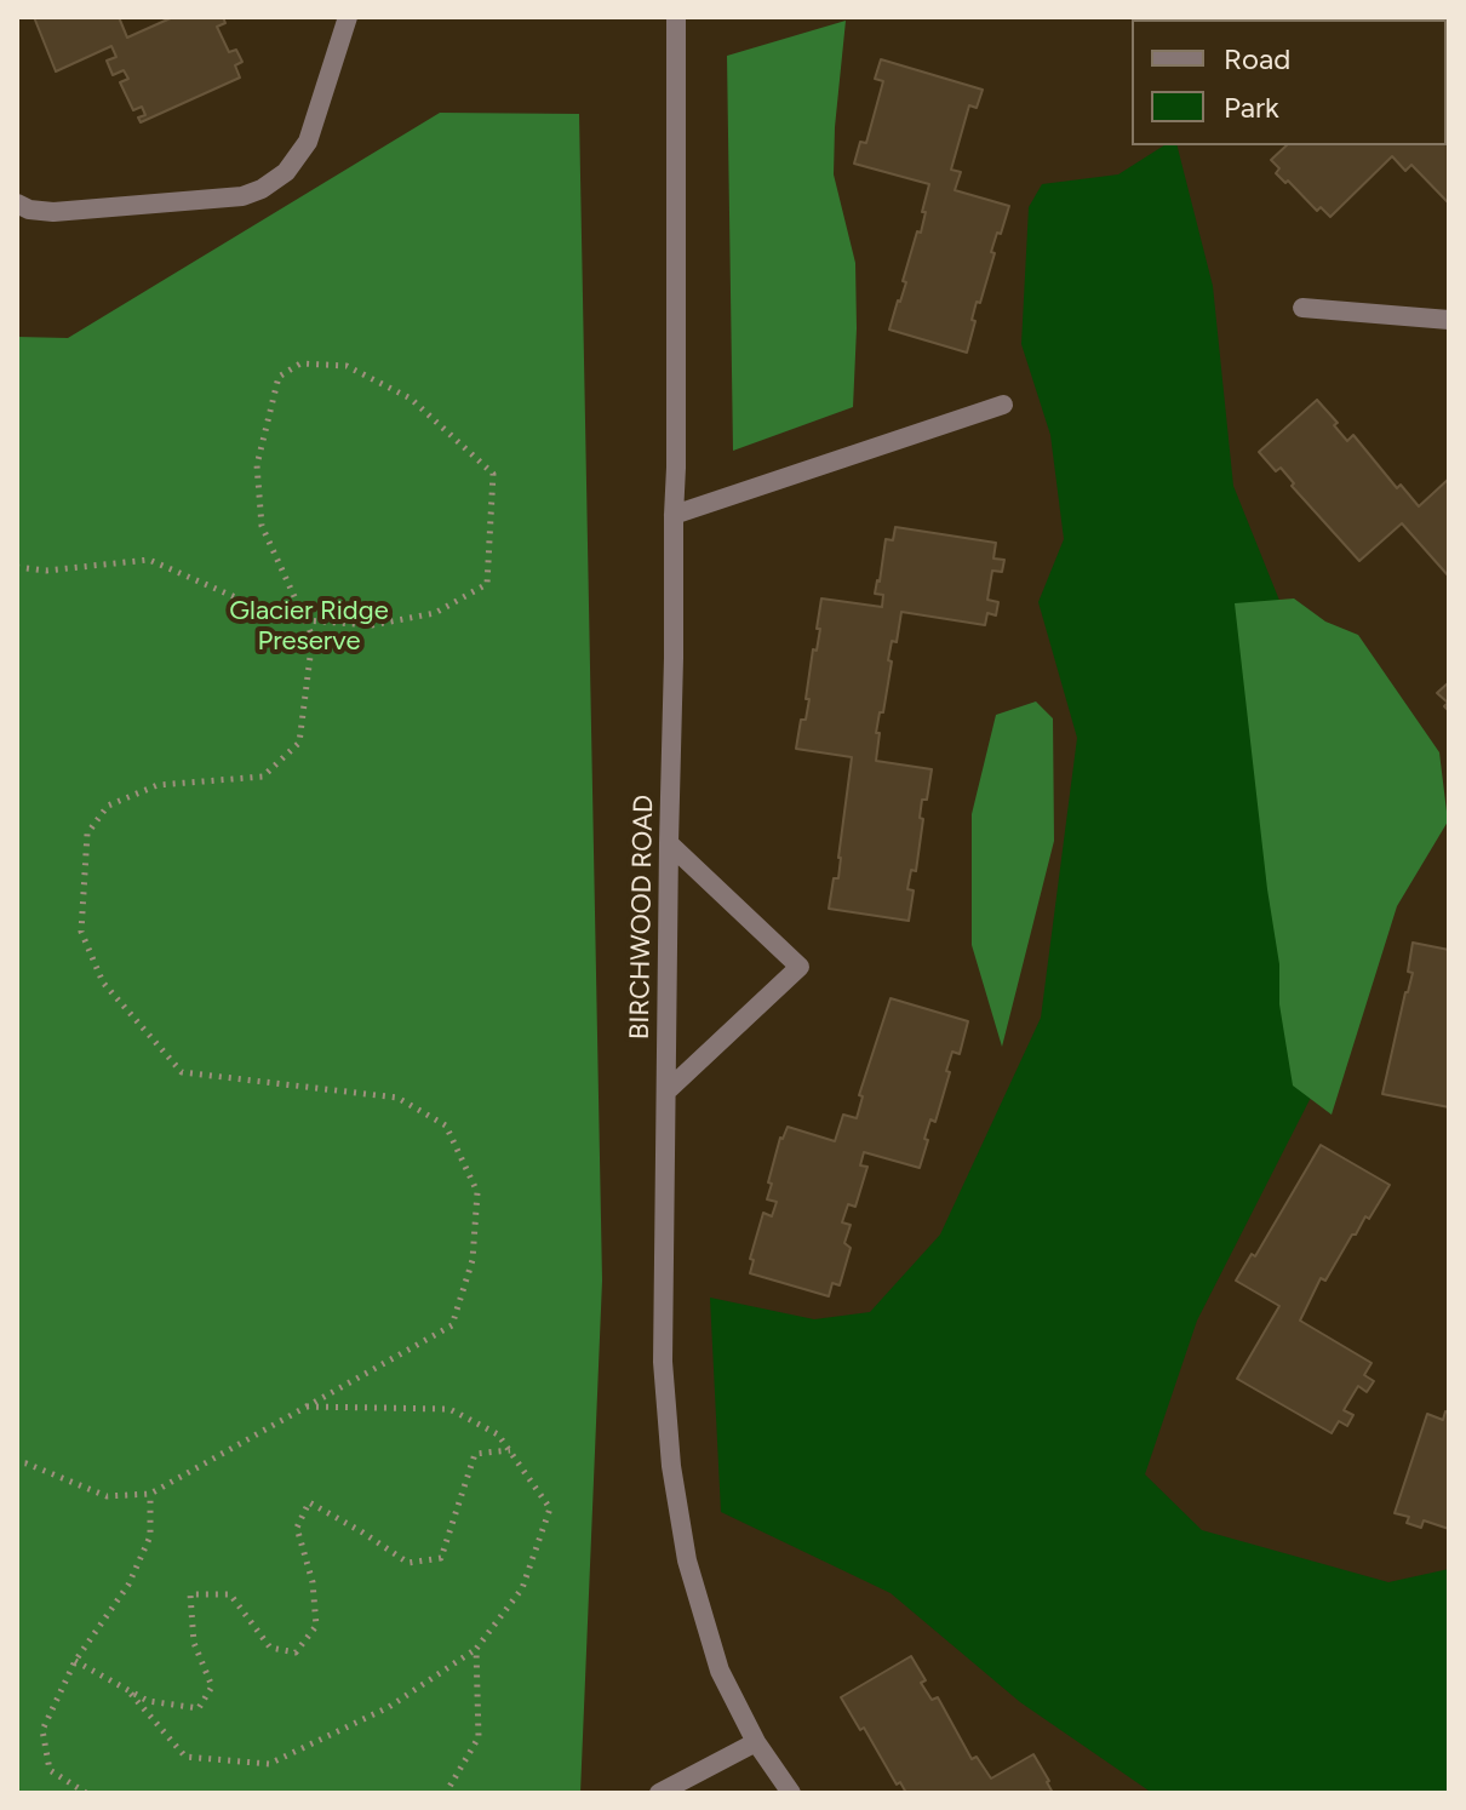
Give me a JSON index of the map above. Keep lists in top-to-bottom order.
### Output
{
  "streets": {
    "street": ["BIRCHWOOD ROAD"]
  },
  "parks": ["Glacier Ridge Preserve"],
  "legend": ["Road", "Park"]
}
